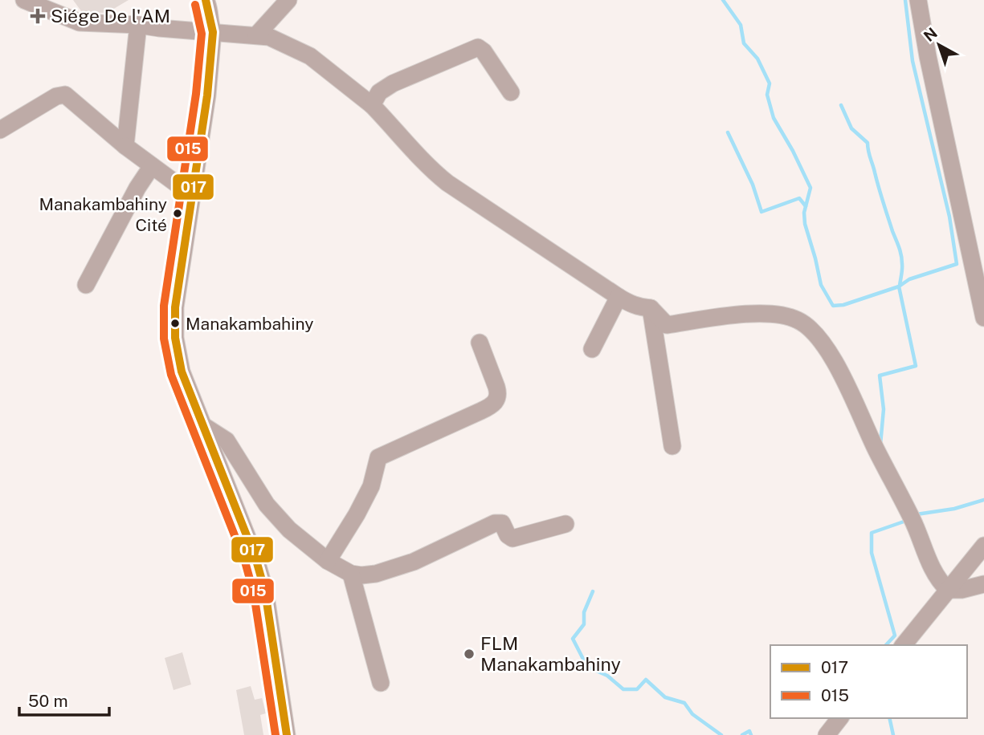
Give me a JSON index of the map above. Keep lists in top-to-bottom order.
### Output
{
  "places": {
    "health": ["Siége De l'AM"],
    "other": ["Manakambahiny Cité", "Manakambahiny", "FLM Manakambahiny"]
  },
  "lines": ["transit line 017", "transit line 015"],
  "legend": ["017", "015"],
  "scale_bar": "50 m",
  "north": "top left"
}
